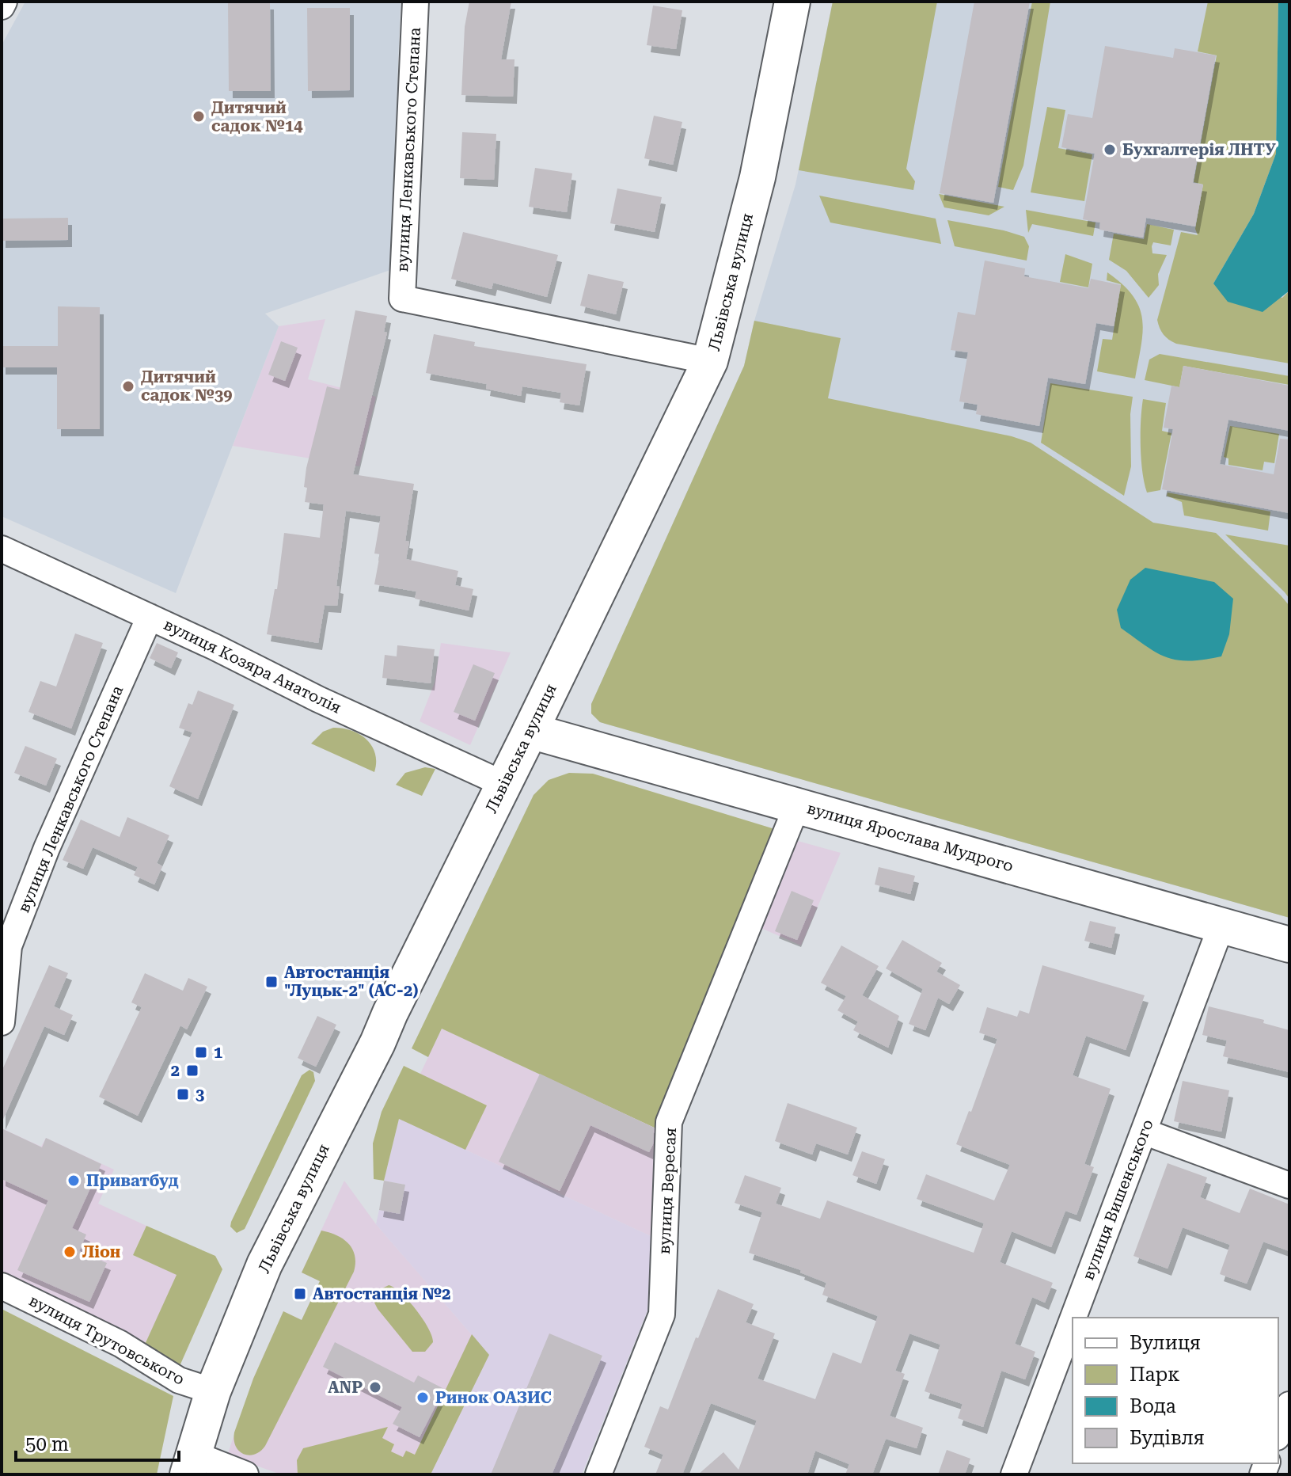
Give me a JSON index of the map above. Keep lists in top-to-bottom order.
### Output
{
  "streets": {
    "main road": ["Львівська вулиця", "вулиця Ярослава Мудрого"],
    "street": [
      "вулиця Ленкавського Степана",
      "вулиця Козяра Анатолія",
      "вулиця Вересая",
      "вулиця Вишенського",
      "вулиця Трутовського"
    ]
  },
  "crossings": [
    ["вулиця Ленкавського Степана", "Львівська вулиця"],
    ["вулиця Ленкавського Степана", "вулиця Козяра Анатолія"],
    ["Львівська вулиця", "вулиця Козяра Анатолія"],
    ["Львівська вулиця", "вулиця Ярослава Мудрого"],
    ["Львівська вулиця", "вулиця Трутовського"],
    ["вулиця Ярослава Мудрого", "вулиця Вересая"],
    ["вулиця Ярослава Мудрого", "вулиця Вишенського"]
  ],
  "places": {
    "other": [
      "Дитячий садок №14",
      "Бухгалтерія ЛНТУ",
      "Дитячий садок №39",
      "Приватбуд",
      "Ліон",
      "ANP",
      "Ринок ОАЗИС"
    ],
    "transit": [
      "Автостанція \"Луцьк-2\" (АС-2)",
      "1",
      "2",
      "3",
      "Автостанція №2"
    ]
  },
  "legend": [
    "Вулиця",
    "Парк",
    "Вода",
    "Будівля"
  ],
  "scale_bar": "50 m"
}
